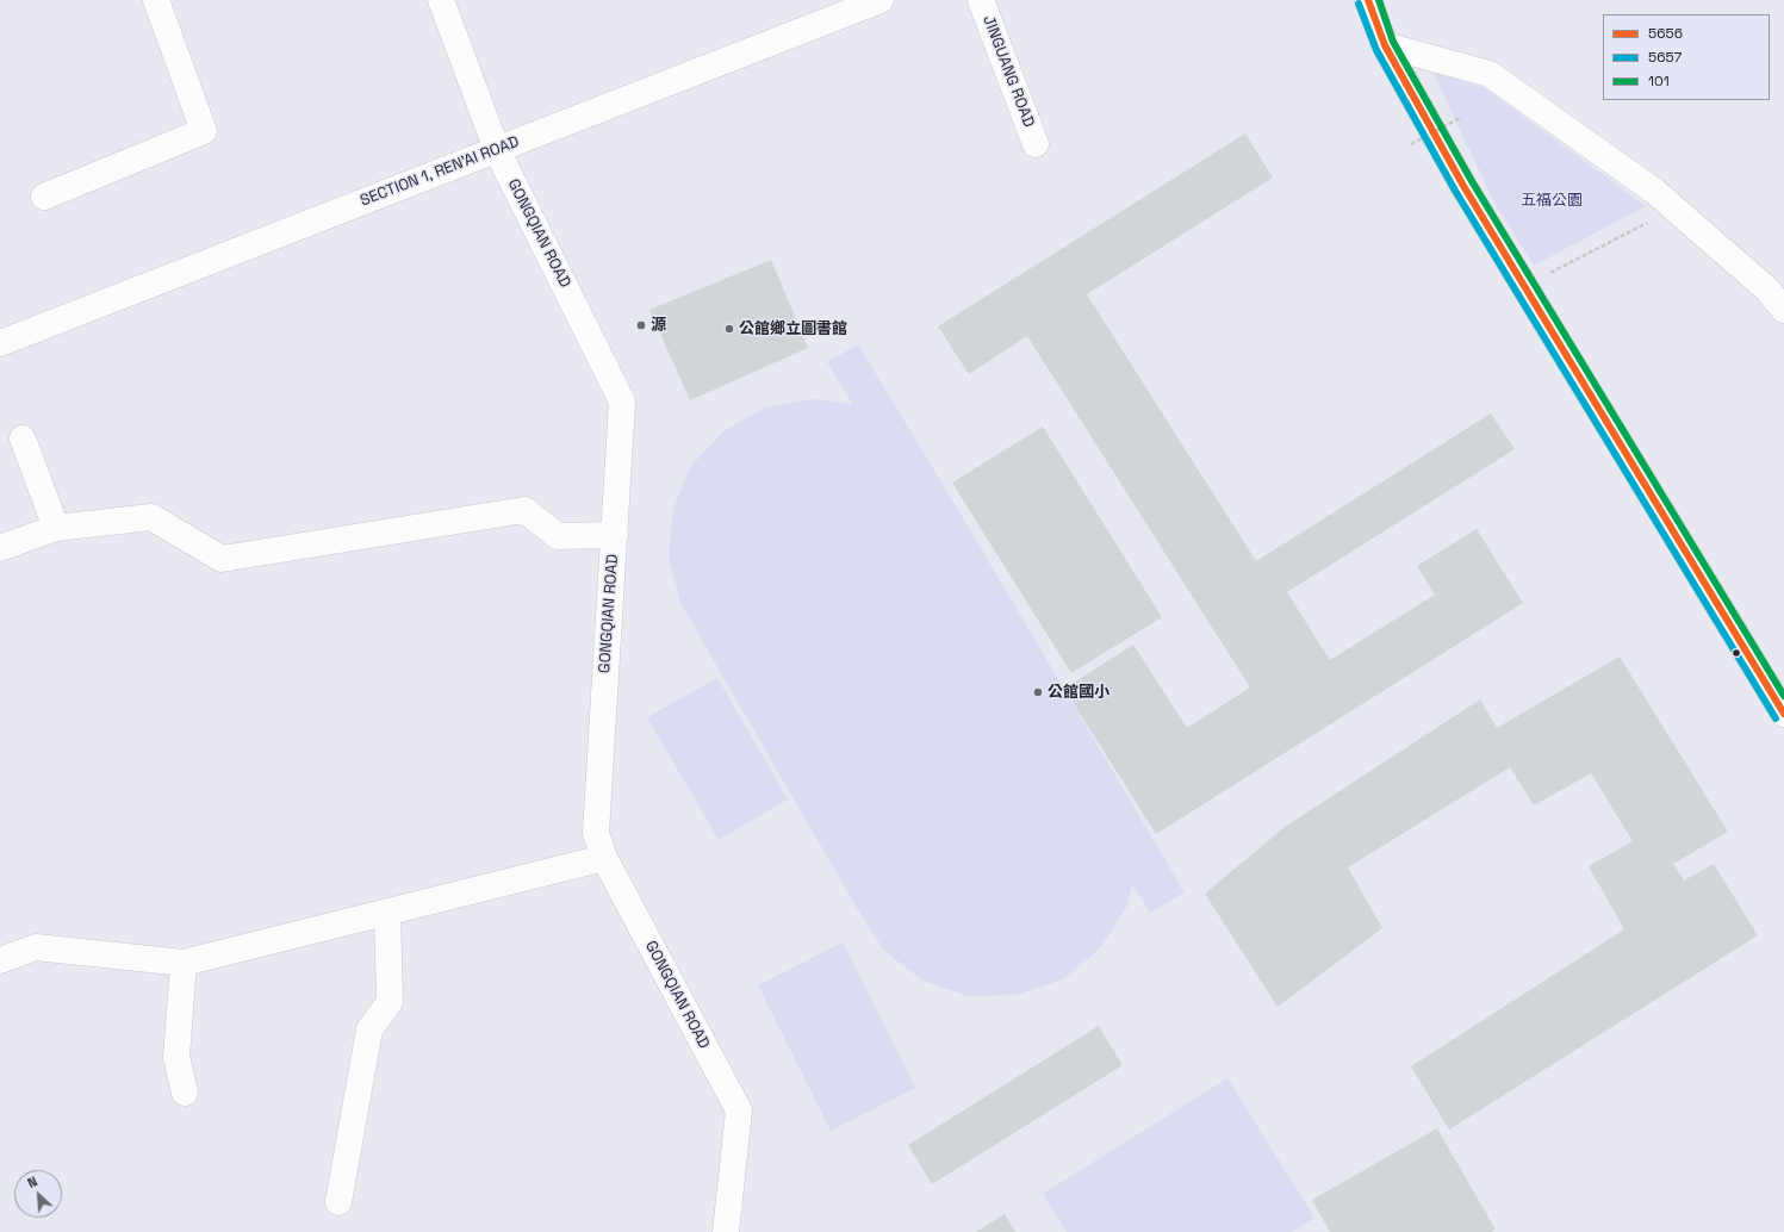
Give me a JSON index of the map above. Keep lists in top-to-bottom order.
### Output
{
  "streets": {
    "street": ["JINGUANG ROAD", "SECTION 1, REN'AI ROAD", "GONGQIAN ROAD"]
  },
  "crossings": [
    ["SECTION 1, REN'AI ROAD", "GONGQIAN ROAD"]
  ],
  "parks": ["五福公園"],
  "places": ["源", "公館鄉立圖書館", "公館國小"],
  "lines": ["transit line 5656", "transit line 101", "transit line 5657"],
  "legend": ["5656", "5657", "101"],
  "north": "top left"
}
